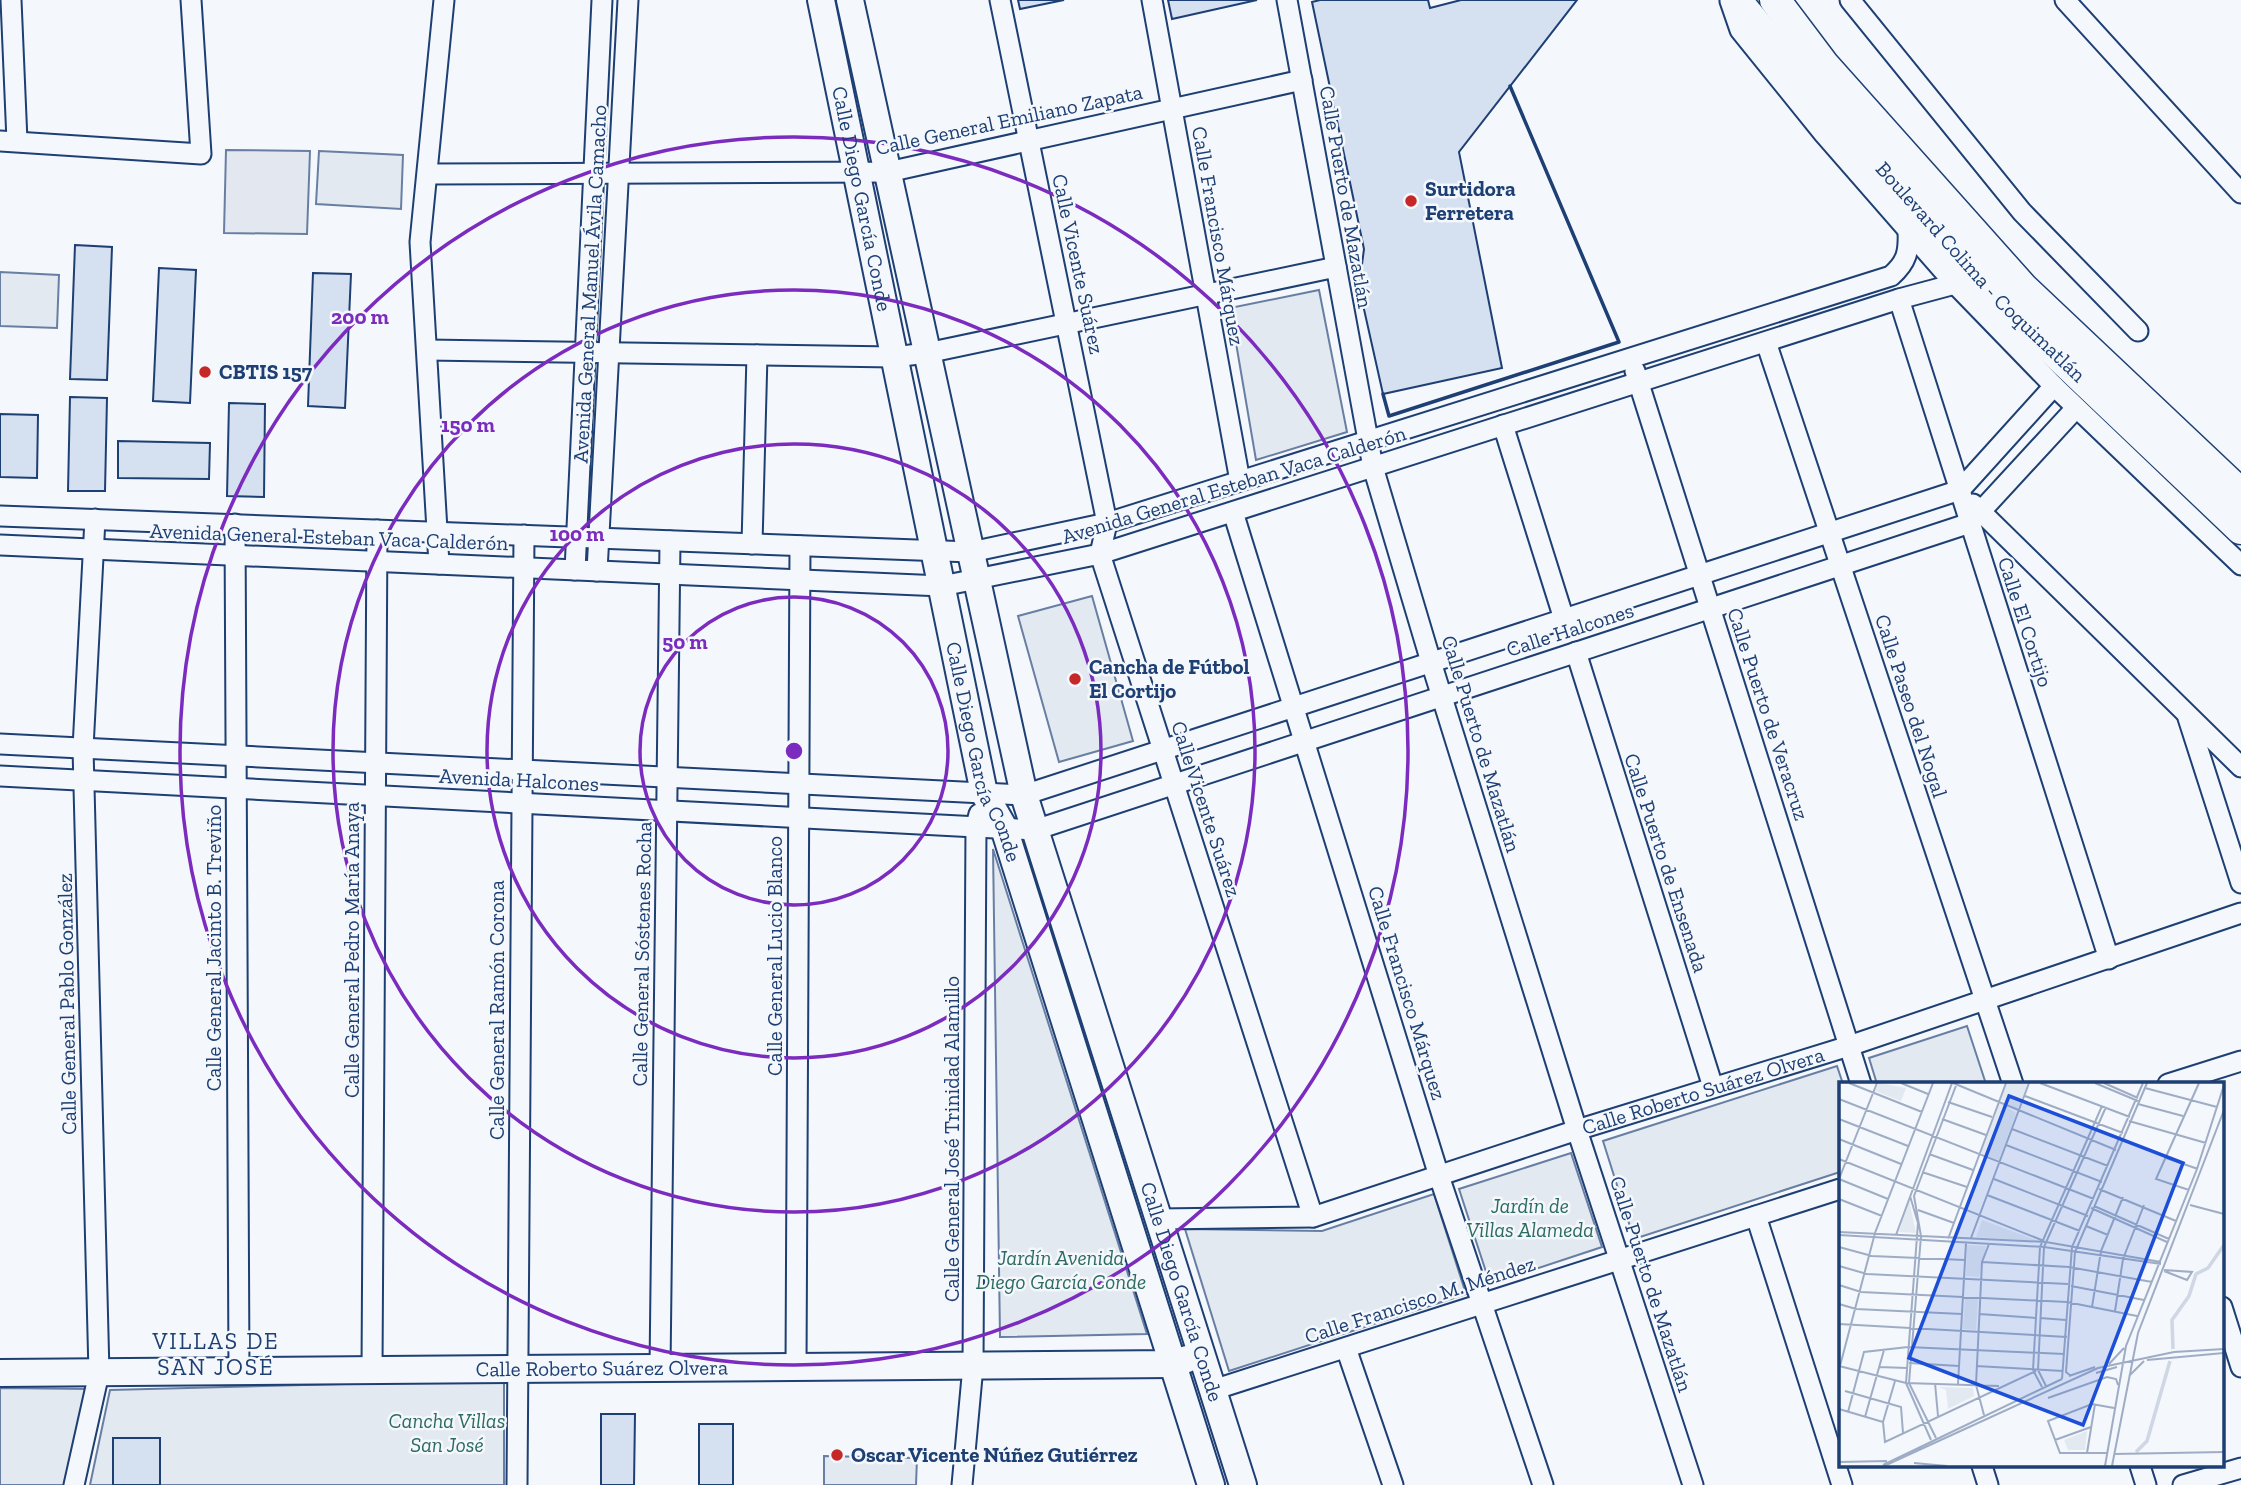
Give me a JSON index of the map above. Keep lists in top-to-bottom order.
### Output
{
  "streets": {
    "main road": ["Boulevard Colima - Coquimatlán"],
    "street": [
      "Calle General Emiliano Zapata",
      "Calle Puerto de Mazatlán",
      "Calle Diego García Conde",
      "Calle Francisco Márquez",
      "Calle Vicente Suárez",
      "Avenida General Manuel Ávila Camacho",
      "Avenida General Esteban Vaca Calderón",
      "Calle El Cortijo",
      "Calle Halcones",
      "Calle Paseo del Nogal",
      "Calle Puerto de Veracruz",
      "Avenida Halcones",
      "Calle Puerto de Ensenada",
      "Calle General Jacinto B. Treviño",
      "Calle General Pedro María Anaya",
      "Calle General Sóstenes Rocha",
      "Calle General Lucio Blanco",
      "Calle General Pablo González",
      "Calle General Ramón Corona",
      "Calle Roberto Suárez Olvera",
      "Calle General José Trinidad Alamillo",
      "Calle Francisco M. Méndez"
    ]
  },
  "crossings": [
    ["Calle General Emiliano Zapata", "Calle Puerto de Mazatlán"],
    ["Calle General Emiliano Zapata", "Calle Diego García Conde"],
    ["Calle General Emiliano Zapata", "Calle Francisco Márquez"],
    ["Calle General Emiliano Zapata", "Calle Vicente Suárez"],
    ["Calle General Emiliano Zapata", "Avenida General Manuel Ávila Camacho"],
    ["Calle Puerto de Mazatlán", "Avenida General Esteban Vaca Calderón"],
    ["Calle Puerto de Mazatlán", "Calle Halcones"],
    ["Calle Puerto de Mazatlán", "Calle Roberto Suárez Olvera"],
    ["Calle Puerto de Mazatlán", "Calle Francisco M. Méndez"],
    ["Calle Diego García Conde", "Avenida General Esteban Vaca Calderón"],
    ["Calle Diego García Conde", "Calle Halcones"],
    ["Calle Diego García Conde", "Avenida Halcones"],
    ["Calle Diego García Conde", "Calle Roberto Suárez Olvera"],
    ["Calle Diego García Conde", "Calle General José Trinidad Alamillo"],
    ["Calle Diego García Conde", "Calle Francisco M. Méndez"],
    ["Calle Francisco Márquez", "Avenida General Esteban Vaca Calderón"],
    ["Calle Francisco Márquez", "Calle Halcones"],
    ["Calle Francisco Márquez", "Calle Roberto Suárez Olvera"],
    ["Calle Francisco Márquez", "Calle Francisco M. Méndez"],
    ["Calle Vicente Suárez", "Avenida General Esteban Vaca Calderón"],
    ["Calle Vicente Suárez", "Calle Halcones"],
    ["Calle Vicente Suárez", "Calle Roberto Suárez Olvera"],
    ["Avenida General Manuel Ávila Camacho", "Avenida General Esteban Vaca Calderón"],
    ["Avenida General Esteban Vaca Calderón", "Calle Paseo del Nogal"],
    ["Avenida General Esteban Vaca Calderón", "Calle Puerto de Veracruz"],
    ["Avenida General Esteban Vaca Calderón", "Calle General Jacinto B. Treviño"],
    ["Avenida General Esteban Vaca Calderón", "Calle General Pedro María Anaya"],
    ["Avenida General Esteban Vaca Calderón", "Calle General Sóstenes Rocha"],
    ["Avenida General Esteban Vaca Calderón", "Calle General Lucio Blanco"],
    ["Avenida General Esteban Vaca Calderón", "Calle General Pablo González"],
    ["Avenida General Esteban Vaca Calderón", "Calle General Ramón Corona"],
    ["Calle El Cortijo", "Calle Halcones"],
    ["Calle El Cortijo", "Calle Roberto Suárez Olvera"],
    ["Calle Halcones", "Calle Paseo del Nogal"],
    ["Calle Halcones", "Calle Puerto de Veracruz"],
    ["Calle Halcones", "Avenida Halcones"],
    ["Calle Halcones", "Calle Puerto de Ensenada"],
    ["Calle Paseo del Nogal", "Calle Roberto Suárez Olvera"],
    ["Calle Puerto de Veracruz", "Calle Roberto Suárez Olvera"],
    ["Avenida Halcones", "Calle General Jacinto B. Treviño"],
    ["Avenida Halcones", "Calle General Pedro María Anaya"],
    ["Avenida Halcones", "Calle General Sóstenes Rocha"],
    ["Avenida Halcones", "Calle General Lucio Blanco"],
    ["Avenida Halcones", "Calle General Pablo González"],
    ["Avenida Halcones", "Calle General Ramón Corona"],
    ["Avenida Halcones", "Calle General José Trinidad Alamillo"],
    ["Calle Puerto de Ensenada", "Calle Roberto Suárez Olvera"],
    ["Calle General Jacinto B. Treviño", "Calle Roberto Suárez Olvera"],
    ["Calle General Pedro María Anaya", "Calle Roberto Suárez Olvera"],
    ["Calle General Sóstenes Rocha", "Calle Roberto Suárez Olvera"],
    ["Calle General Lucio Blanco", "Calle Roberto Suárez Olvera"],
    ["Calle General Pablo González", "Calle Roberto Suárez Olvera"],
    ["Calle General Ramón Corona", "Calle Roberto Suárez Olvera"],
    ["Calle Roberto Suárez Olvera", "Calle General José Trinidad Alamillo"]
  ],
  "districts": ["VILLAS DE SAN JOSÉ"],
  "parks": ["Jardín de Villas Alameda", "Jardín Avenida Diego García Conde", "Cancha Villas San José"],
  "places": [
    "Surtidora Ferretera",
    "CBTIS 157",
    "Cancha de Fútbol El Cortijo",
    "Oscar Vicente Núñez Gutiérrez"
  ],
  "rings": [
    "200 m",
    "150 m",
    "100 m",
    "50 m"
  ]
}
